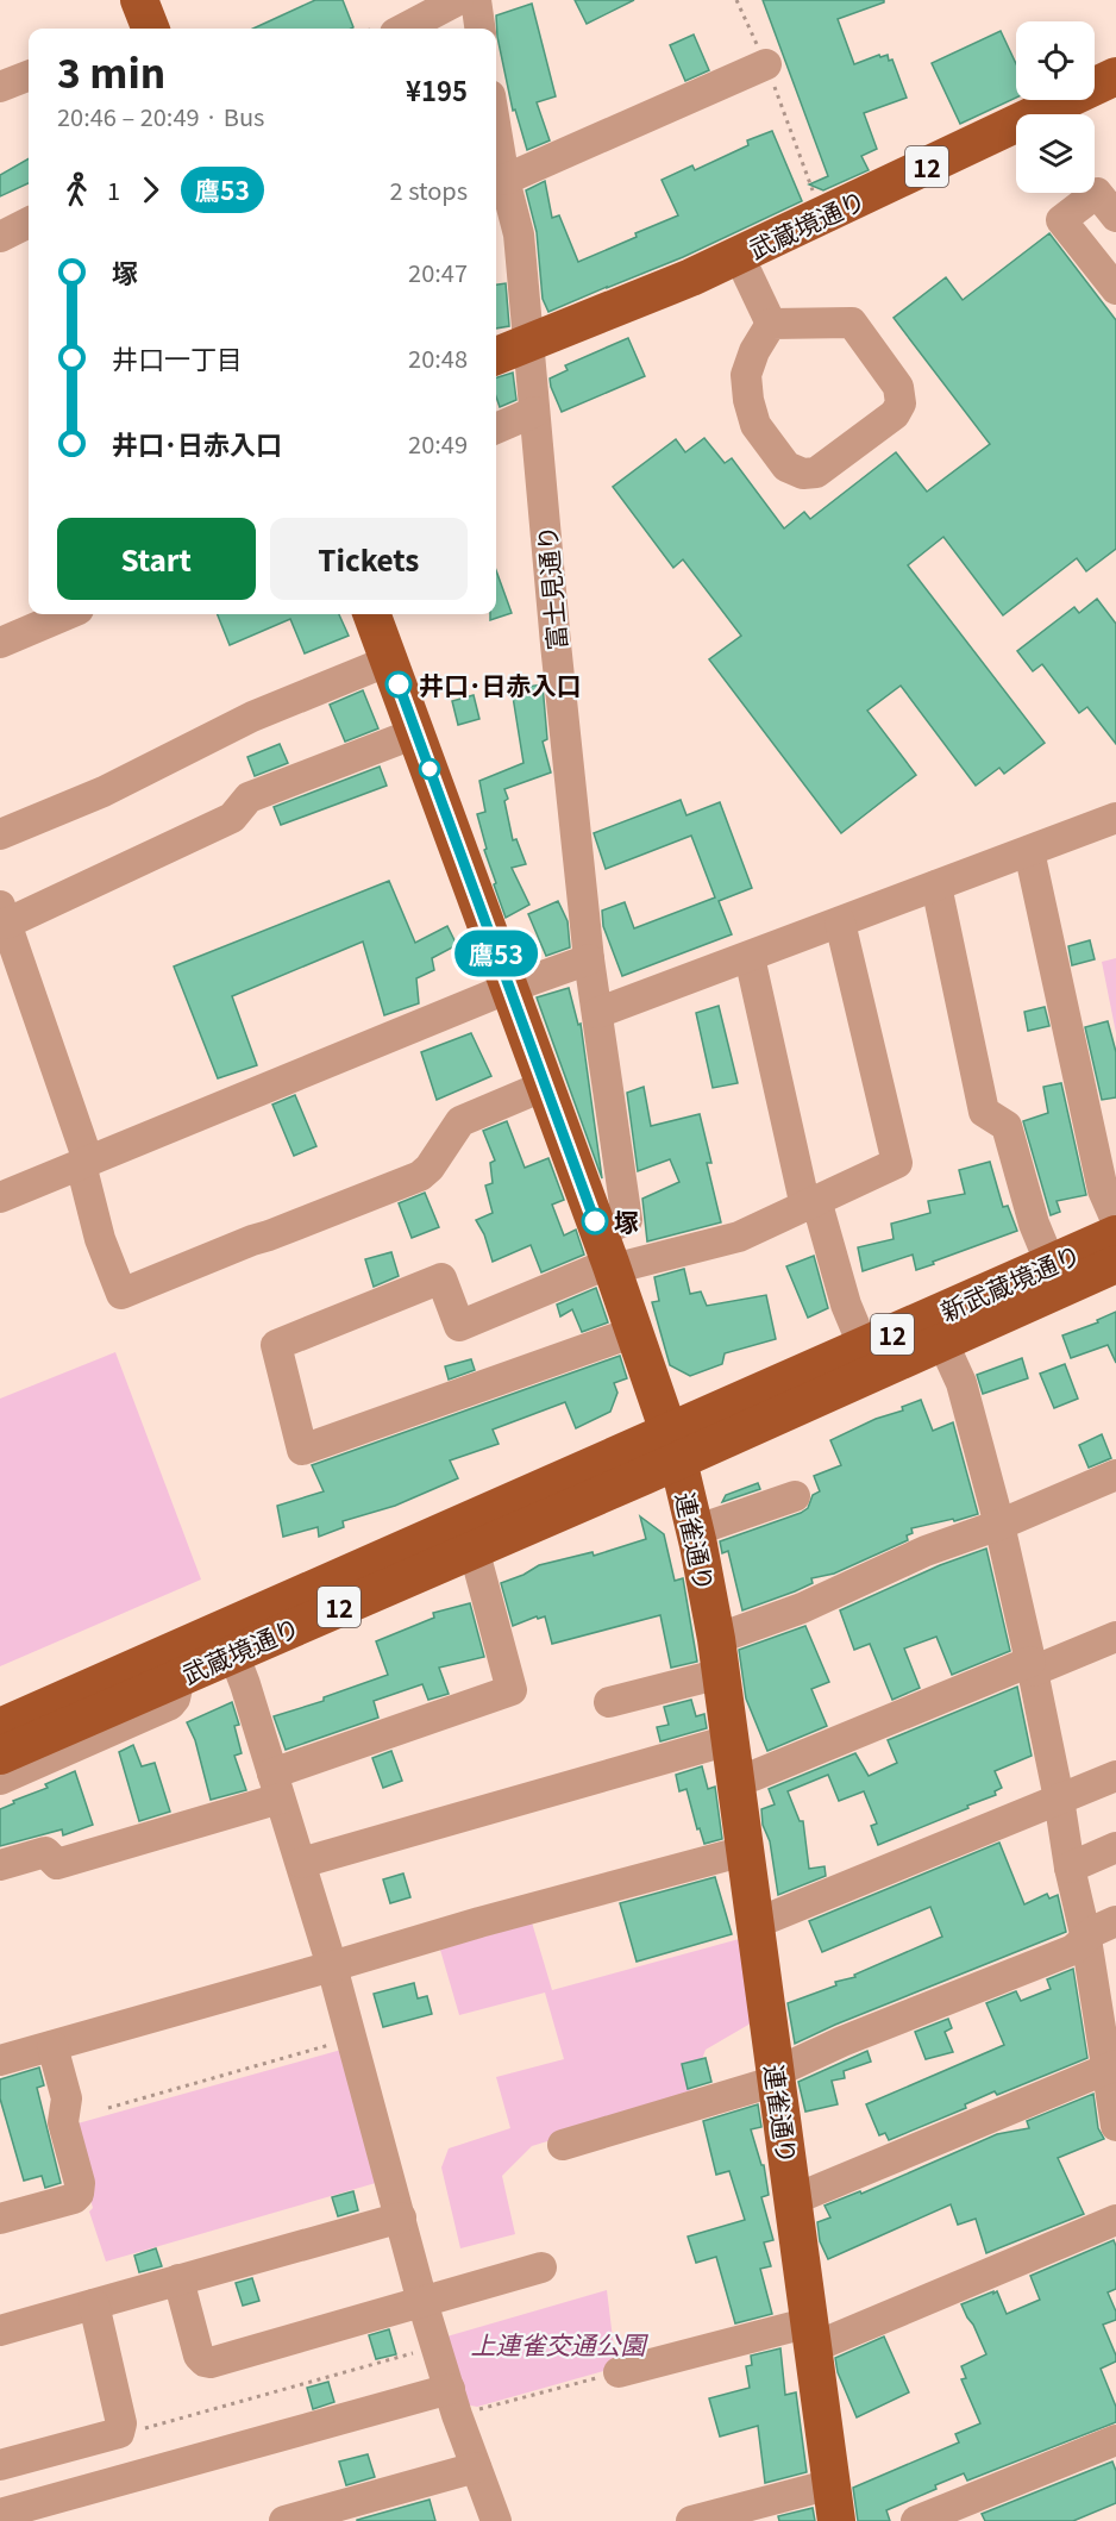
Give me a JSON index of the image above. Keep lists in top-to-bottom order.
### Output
{
  "streets": {
    "main road": [
      "12",
      "武蔵境通り",
      "新武蔵境通り",
      "連雀通り"
    ],
    "street": ["富士見通り"]
  },
  "crossings": [
    ["武蔵境通り", "富士見通り"],
    ["武蔵境通り", "新武蔵境通り"],
    ["武蔵境通り", "連雀通り"],
    ["富士見通り", "連雀通り"],
    ["新武蔵境通り", "連雀通り"]
  ],
  "parks": ["上連雀交通公園"],
  "places": ["井口･日赤入口", "塚"],
  "lines": ["bus line 鷹53"],
  "page": {
    "on_map": "鷹53",
    "heading": ["3 min", "20:46 – 20:49 · Bus", "¥195"],
    "legs": ["1", "鷹53", "2 stops"],
    "list": [
      {
        "name": "塚",
        "value": "20:47"
      },
      {
        "name": "井口一丁目",
        "value": "20:48"
      },
      {
        "name": "井口･日赤入口",
        "value": "20:49"
      }
    ],
    "buttons": ["Start", "Tickets"]
  }
}
